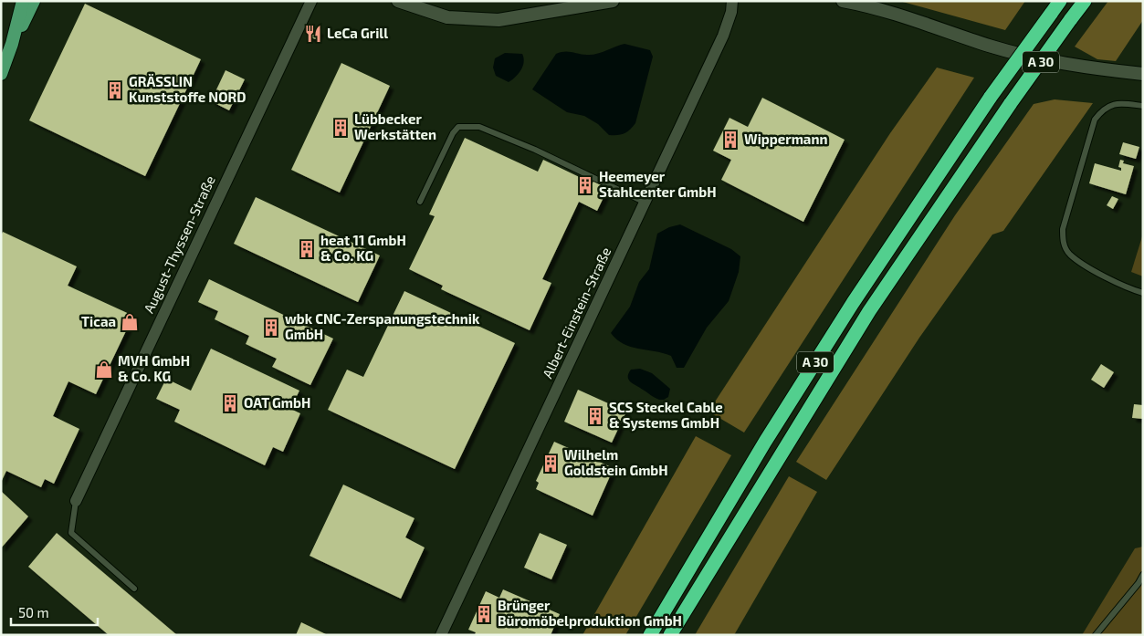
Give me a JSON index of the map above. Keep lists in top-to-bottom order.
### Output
{
  "streets": {
    "highway": ["A 30"],
    "street": ["August-Thyssen-Straße", "Albert-Einstein-Straße"]
  },
  "places": {
    "restaurant": ["LeCa Grill"],
    "building": [
      "GRÄSSLIN Kunststoffe NORD",
      "Lübbecker Werkstätten",
      "Wippermann",
      "Heemeyer Stahlcenter GmbH",
      "heat 11 GmbH & Co. KG",
      "wbk CNC-Zerspanungstechnik GmbH",
      "OAT GmbH",
      "SCS Steckel Cable & Systems GmbH",
      "Wilhelm Goldstein GmbH",
      "Brünger Büromöbelproduktion GmbH"
    ],
    "shop": ["Ticaa", "MVH GmbH & Co. KG"]
  },
  "scale_bar": "50 m"
}
